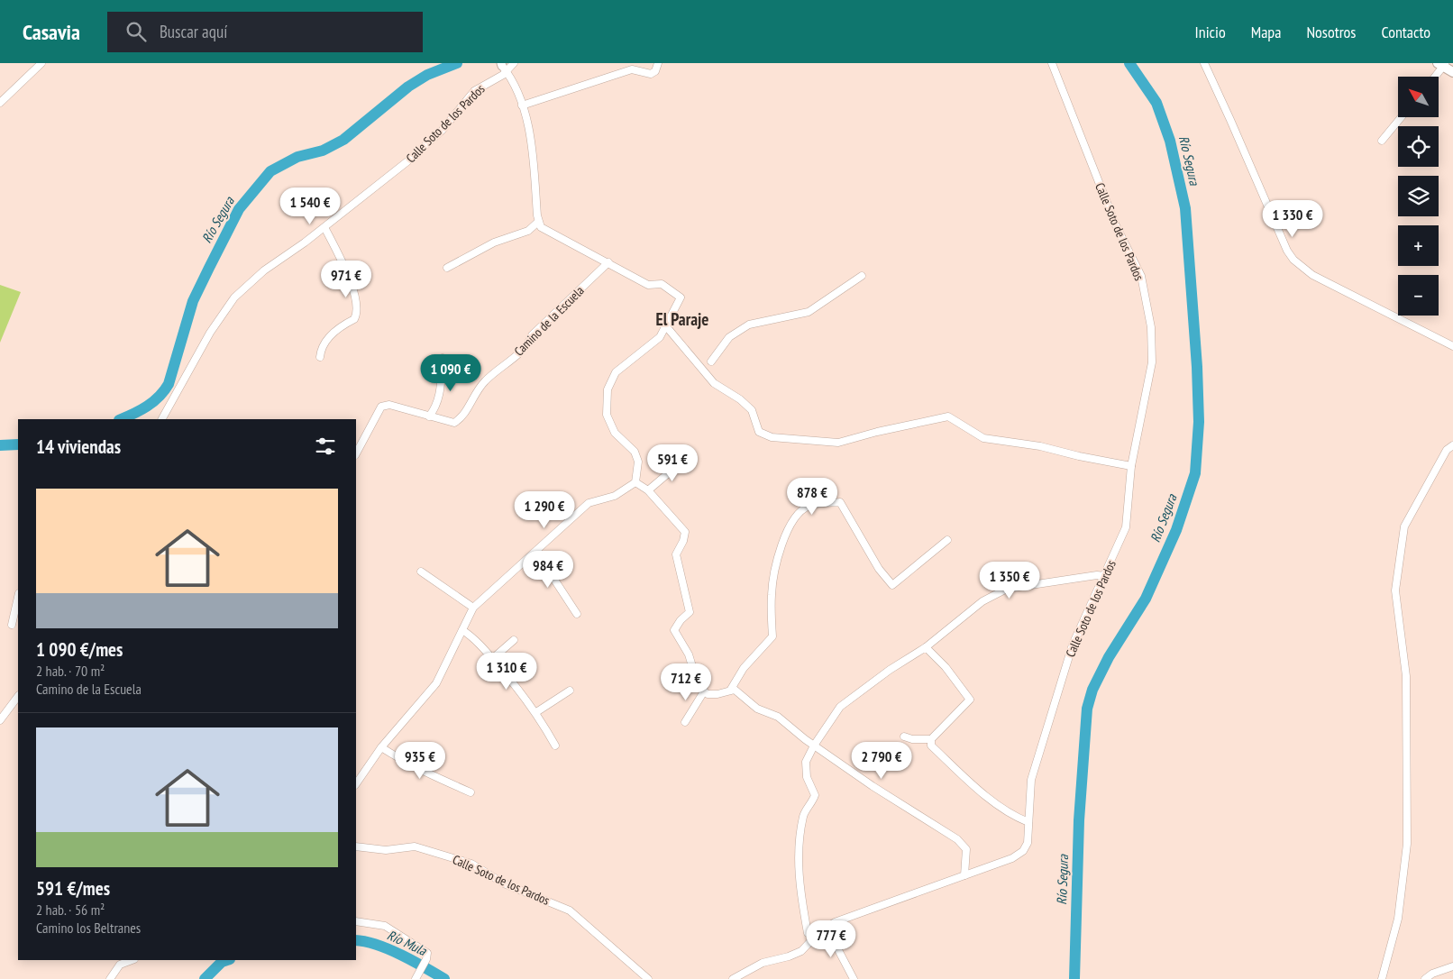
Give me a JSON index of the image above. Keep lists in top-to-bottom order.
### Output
{
  "streets": {
    "street": ["Calle Soto de los Pardos", "Camino de la Escuela"]
  },
  "districts": ["El Paraje"],
  "water": ["Río Segura", "Río Mula"],
  "north": "top left",
  "page": {
    "header": "Casavia",
    "search": "Buscar aquí",
    "nav": [
      "Inicio",
      "Mapa",
      "Nosotros",
      "Contacto"
    ],
    "map_buttons": ["+", "−"],
    "price": [
      "1 540 €",
      "1 330 €",
      "971 €",
      "1 090 €",
      "591 €",
      "878 €",
      "1 290 €",
      "984 €",
      "1 350 €",
      "1 310 €",
      "712 €",
      "935 €",
      "2 790 €",
      "777 €"
    ],
    "heading": "14 viviendas",
    "list": [
      {
        "name": "1 090 €/mes",
        "note": "2 hab. · 70 m² · Camino de la Escuela"
      },
      {
        "name": "591 €/mes",
        "note": "2 hab. · 56 m² · Camino los Beltranes"
      }
    ]
  }
}
